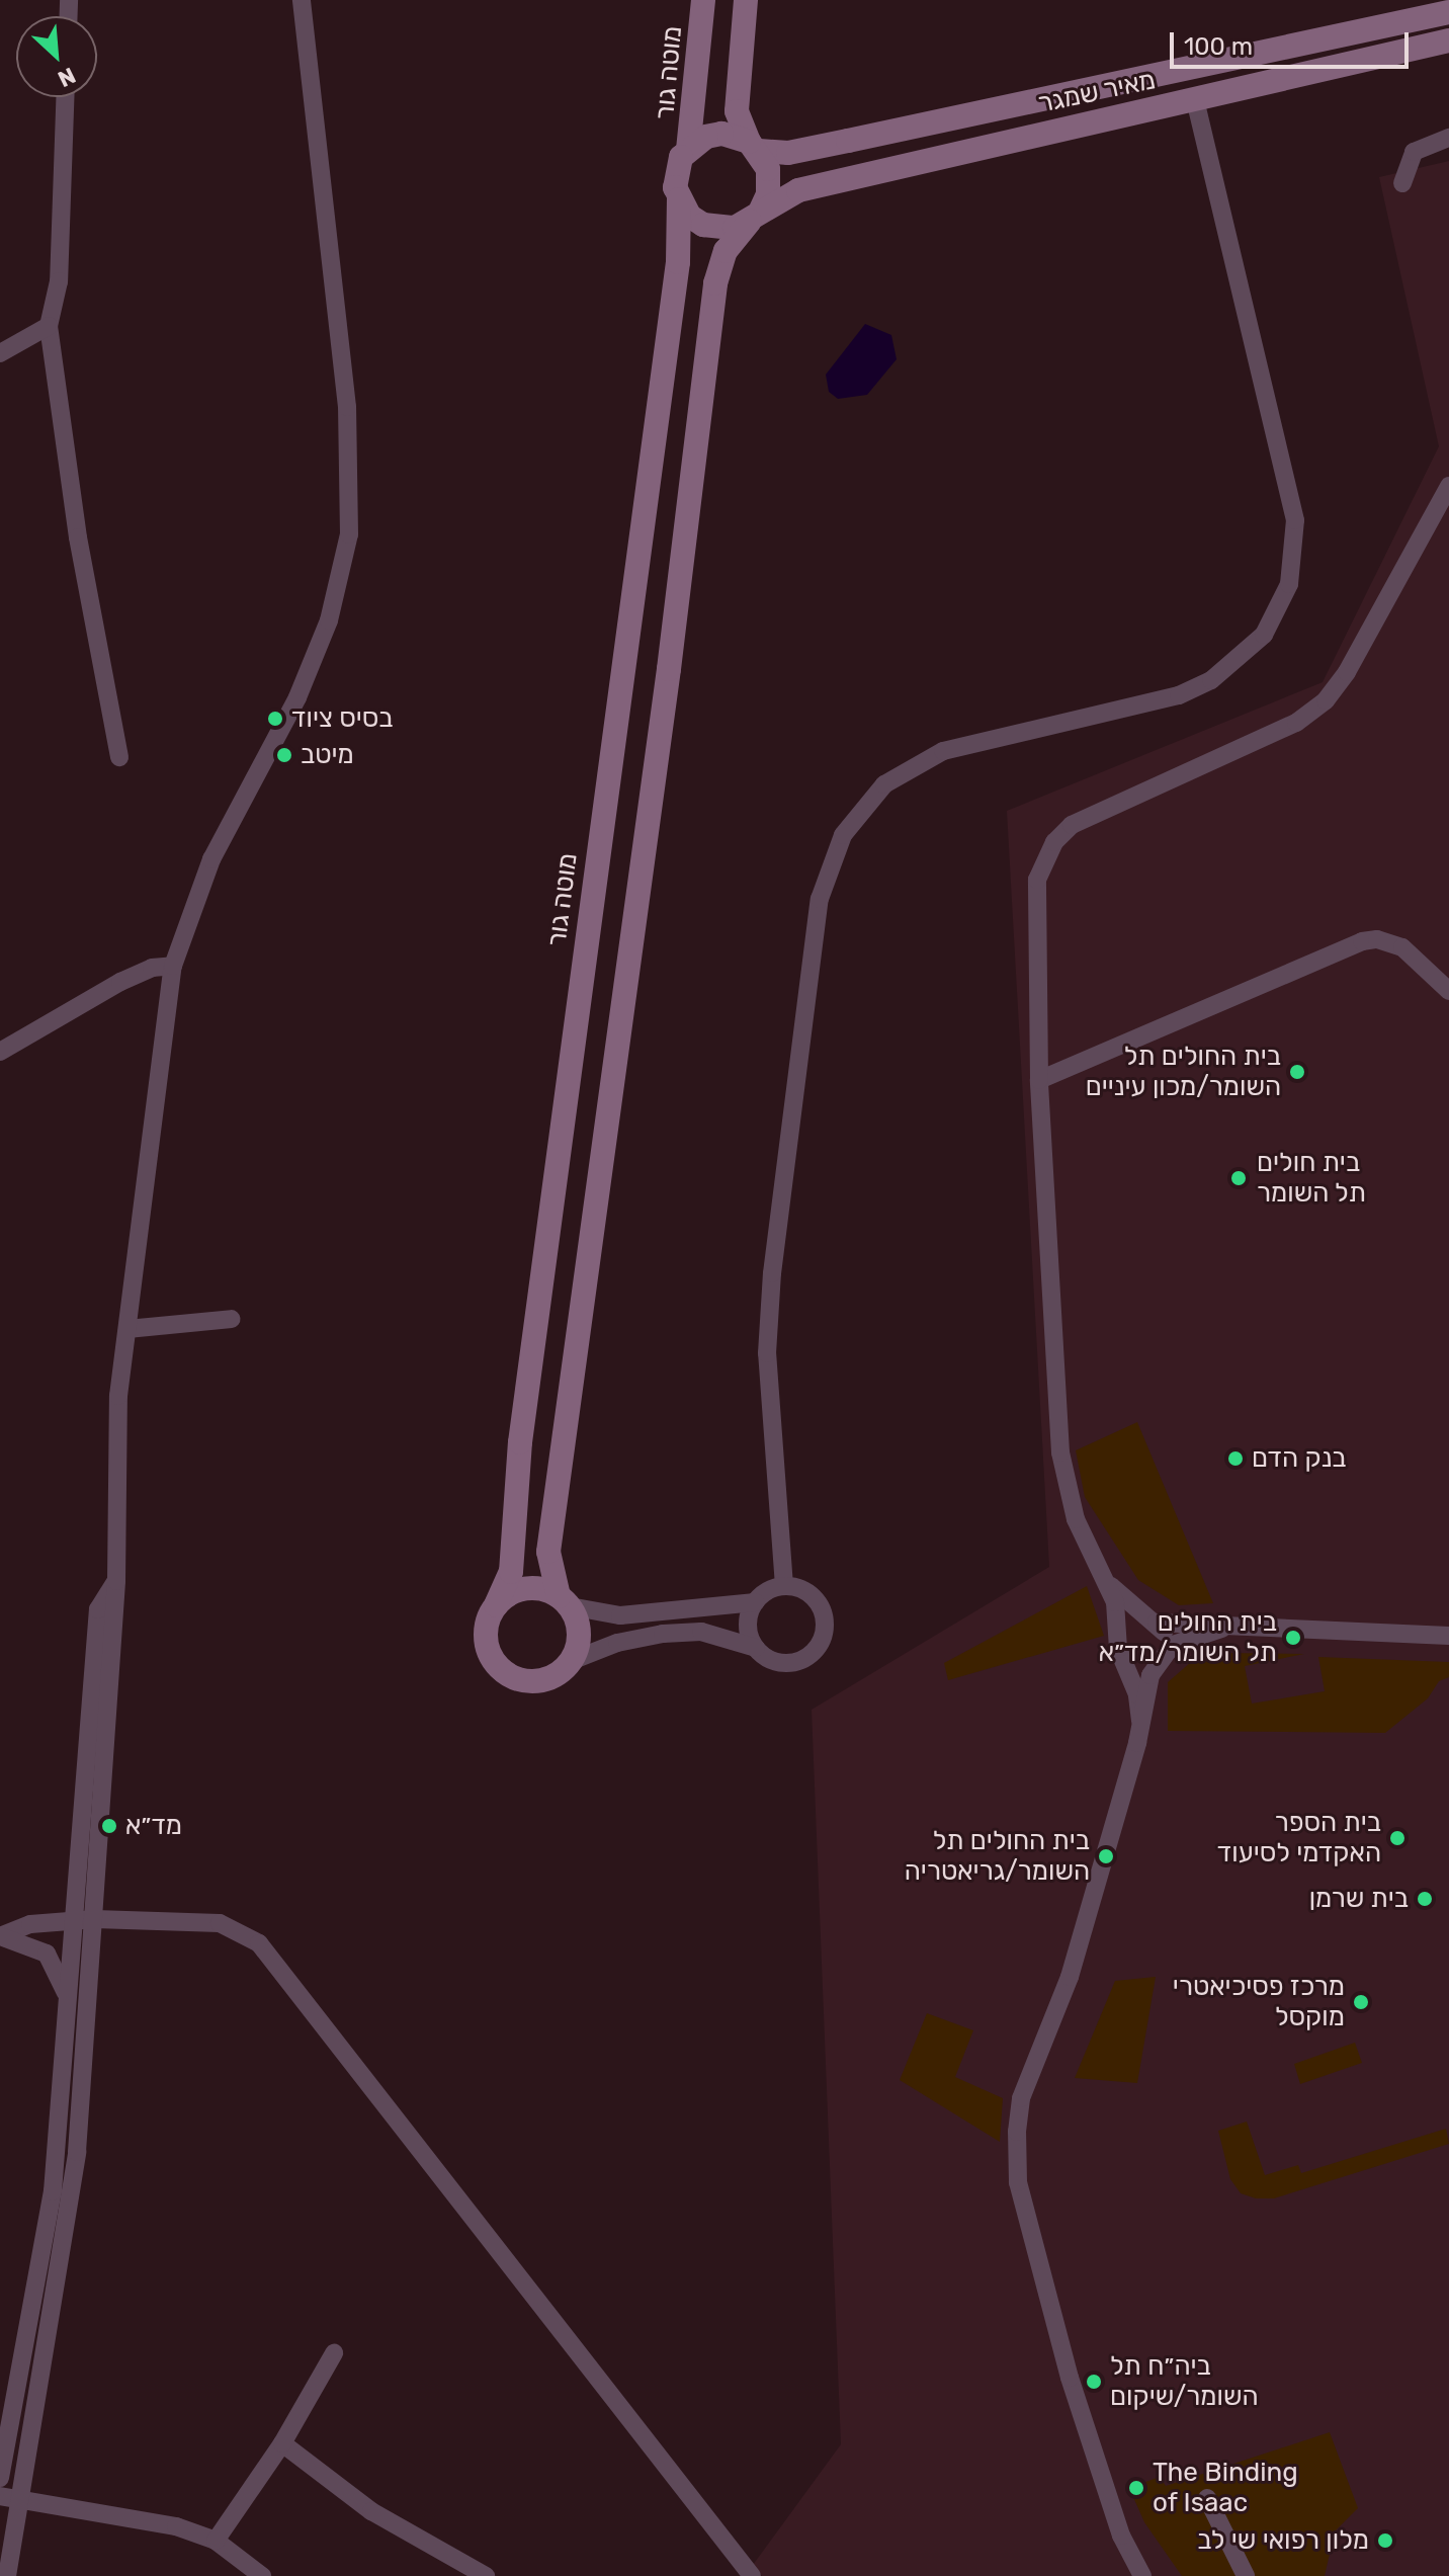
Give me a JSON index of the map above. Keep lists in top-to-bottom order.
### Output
{
  "streets": {
    "street": ["מוטה גור", "מאיר שמגר"]
  },
  "crossings": [
    ["מוטה גור", "מאיר שמגר"]
  ],
  "places": [
    "בסיס ציוד",
    "מיטב",
    "בית החולים תל השומר/מכון עיניים",
    "בית חולים תל השומר",
    "בנק הדם",
    "בית החולים תל השומר/מד״א",
    "מד״א",
    "בית הספר האקדמי לסיעוד",
    "בית החולים תל השומר/גריאטריה",
    "בית שרמן",
    "מרכז פסיכיאטרי מוקסל",
    "ביה״ח תל השומר/שיקום",
    "The Binding of Isaac",
    "מלון רפואי שי לב"
  ],
  "scale_bar": "100 m",
  "north": "bottom right"
}
